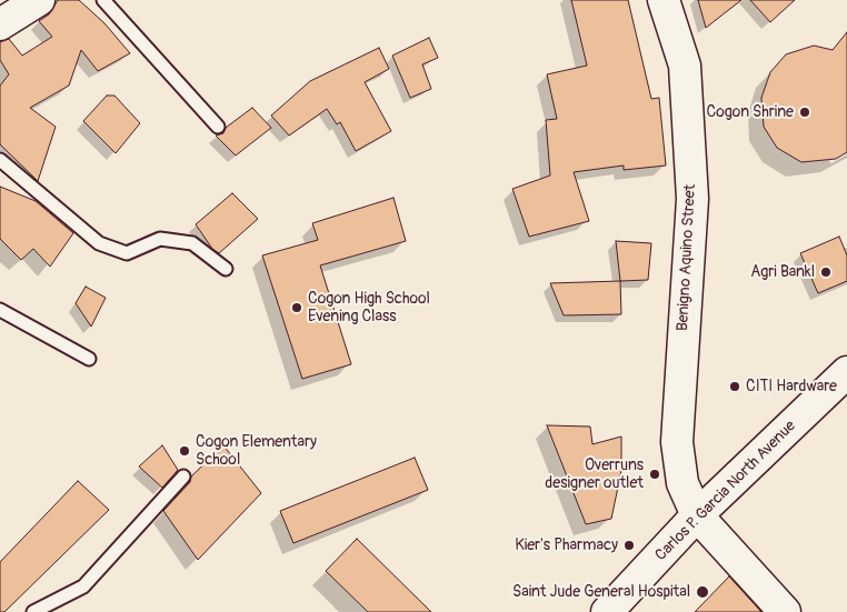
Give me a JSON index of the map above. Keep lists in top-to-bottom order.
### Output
{
  "streets": {
    "main road": ["Benigno Aquino Street", "Carlos P. Garcia North Avenue"]
  },
  "crossings": [
    ["Benigno Aquino Street", "Carlos P. Garcia North Avenue"]
  ],
  "places": [
    "Cogon Shrine",
    "Agri Bankl",
    "Cogon High School Evening Class",
    "CITI Hardware",
    "Cogon Elementary School",
    "Overruns designer outlet",
    "Kier's Pharmacy",
    "Saint Jude General Hospital"
  ]
}
